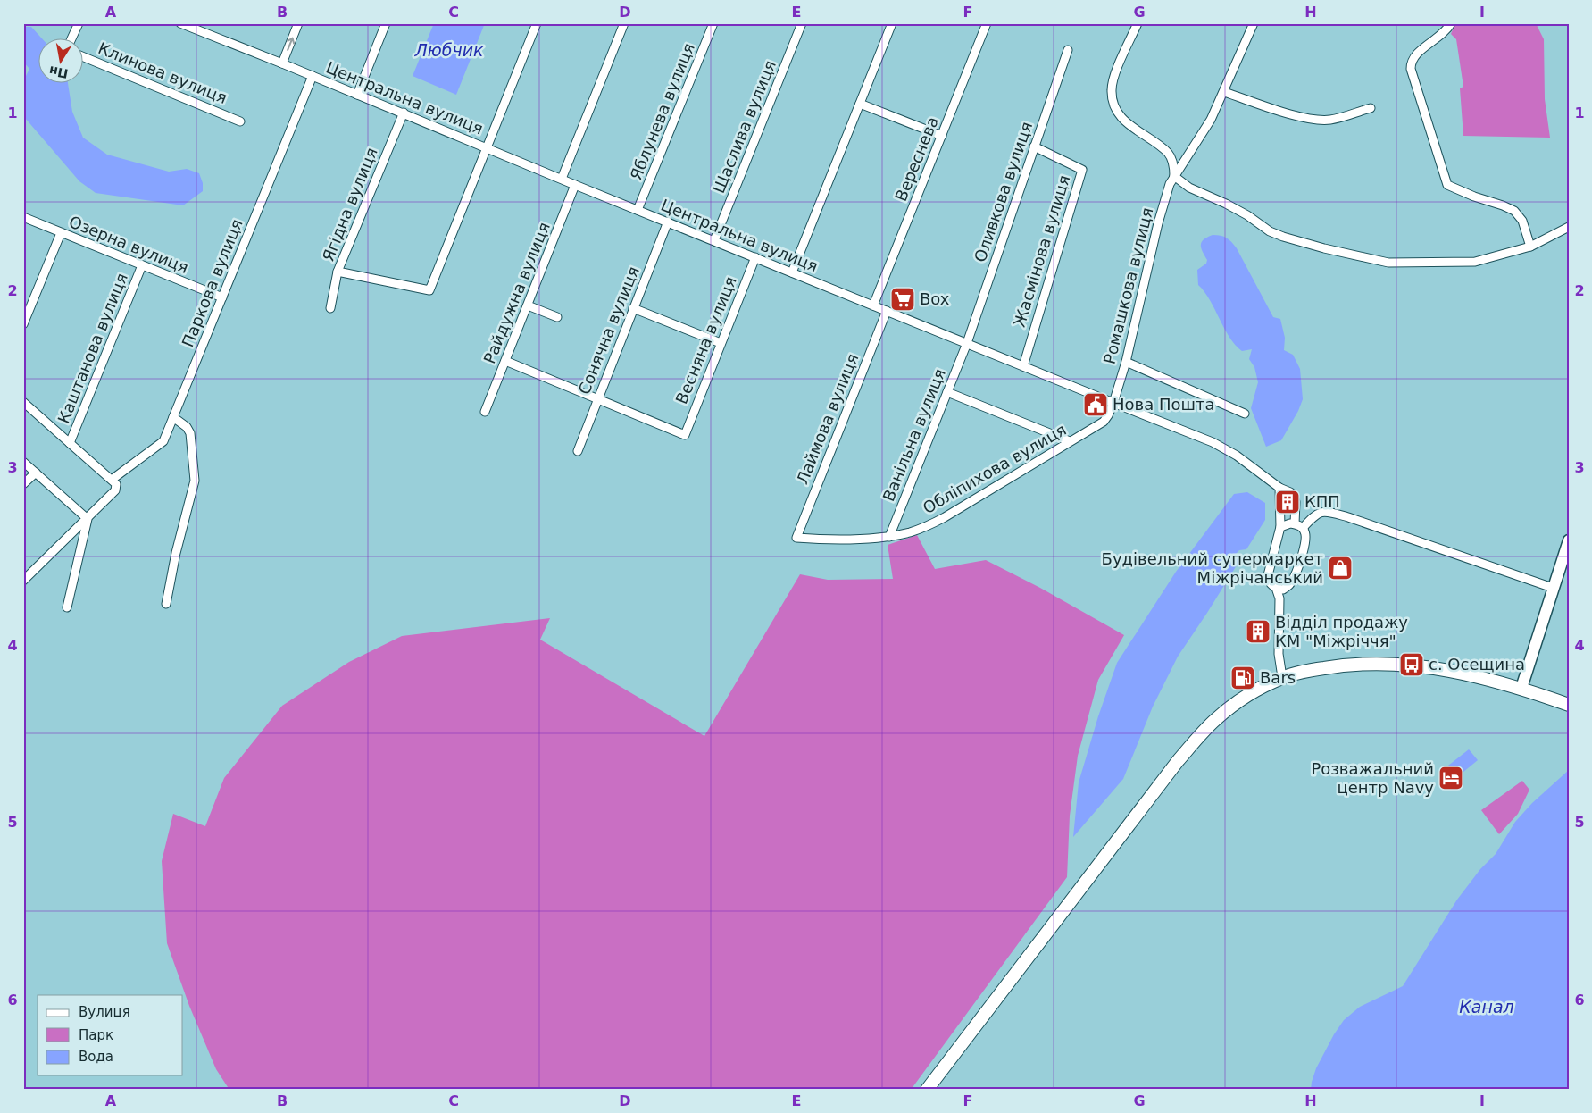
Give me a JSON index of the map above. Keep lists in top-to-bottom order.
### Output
{
  "streets": {
    "street": [
      "Клинова вулиця",
      "Центральна вулиця",
      "Яблунева вулиця",
      "Щаслива вулиця",
      "Вереснева",
      "Оливкова вулиця",
      "Ягідна вулиця",
      "Озерна вулиця",
      "Жасмінова вулиця",
      "Паркова вулиця",
      "Ромашкова вулиця",
      "Райдужна вулиця",
      "Сонячна вулиця",
      "Весняна вулиця",
      "Каштанова вулиця",
      "Лаймова вулиця",
      "Ванільна вулиця",
      "Обліпихова вулиця"
    ]
  },
  "crossings": [
    ["Центральна вулиця", "Яблунева вулиця"],
    ["Центральна вулиця", "Щаслива вулиця"],
    ["Центральна вулиця", "Вереснева"],
    ["Центральна вулиця", "Оливкова вулиця"],
    ["Центральна вулиця", "Ягідна вулиця"],
    ["Центральна вулиця", "Жасмінова вулиця"],
    ["Центральна вулиця", "Паркова вулиця"],
    ["Центральна вулиця", "Ромашкова вулиця"],
    ["Центральна вулиця", "Райдужна вулиця"],
    ["Центральна вулиця", "Сонячна вулиця"],
    ["Центральна вулиця", "Весняна вулиця"],
    ["Центральна вулиця", "Лаймова вулиця"],
    ["Центральна вулиця", "Ванільна вулиця"],
    ["Центральна вулиця", "Обліпихова вулиця"],
    ["Оливкова вулиця", "Жасмінова вулиця"],
    ["Оливкова вулиця", "Ванільна вулиця"],
    ["Озерна вулиця", "Паркова вулиця"],
    ["Озерна вулиця", "Каштанова вулиця"],
    ["Ромашкова вулиця", "Обліпихова вулиця"],
    ["Сонячна вулиця", "Весняна вулиця"],
    ["Лаймова вулиця", "Обліпихова вулиця"],
    ["Ванільна вулиця", "Обліпихова вулиця"]
  ],
  "water": ["Любчик", "Канал"],
  "places": {
    "supermarket": ["Box"],
    "public building": ["Нова Пошта"],
    "building": ["КПП", "Відділ продажу КМ \"Міжріччя\""],
    "shop": ["Будівельний супермаркет Міжрічанський"],
    "bus stop": ["с. Осещина"],
    "fuel station": ["Bars"],
    "hotel": ["Розважальний центр Navy"]
  },
  "legend": ["Вулиця", "Парк", "Вода"],
  "north": "bottom",
  "grid": {
    "columns": [
      "A",
      "B",
      "C",
      "D",
      "E",
      "F",
      "G",
      "H",
      "I"
    ],
    "rows": [
      "1",
      "2",
      "3",
      "4",
      "5",
      "6"
    ]
  }
}
